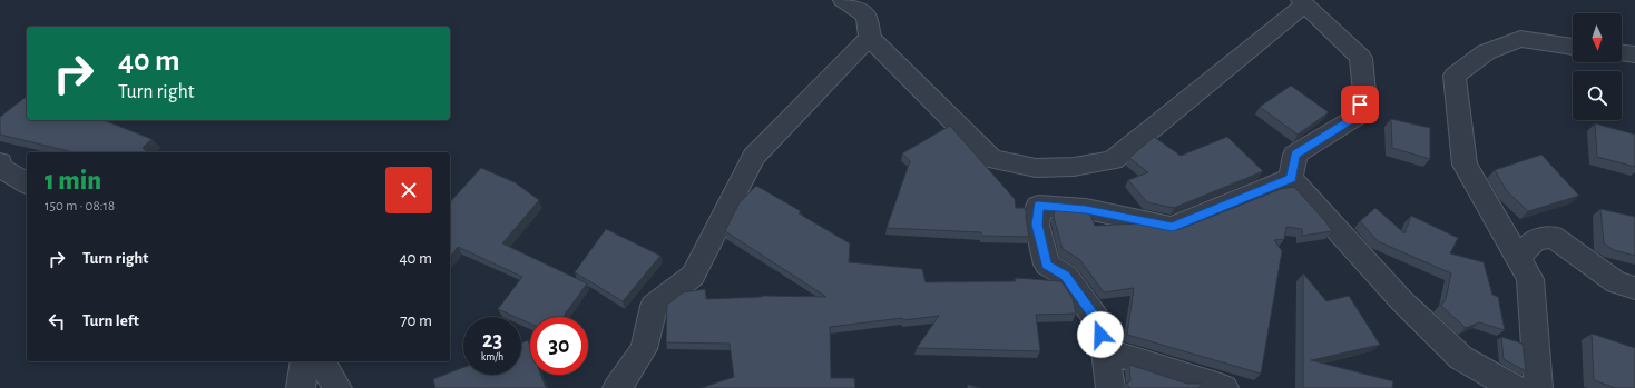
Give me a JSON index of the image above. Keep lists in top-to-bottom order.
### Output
{
  "north": "bottom",
  "page": {
    "turn": ["40 m", "Turn right"],
    "heading": ["1 min", "150 m · 08:18"],
    "list": [
      {
        "name": "Turn right",
        "value": "40 m"
      },
      {
        "name": "Turn left",
        "value": "70 m"
      }
    ],
    "speed": "23 km/h",
    "limit": "30"
  }
}
